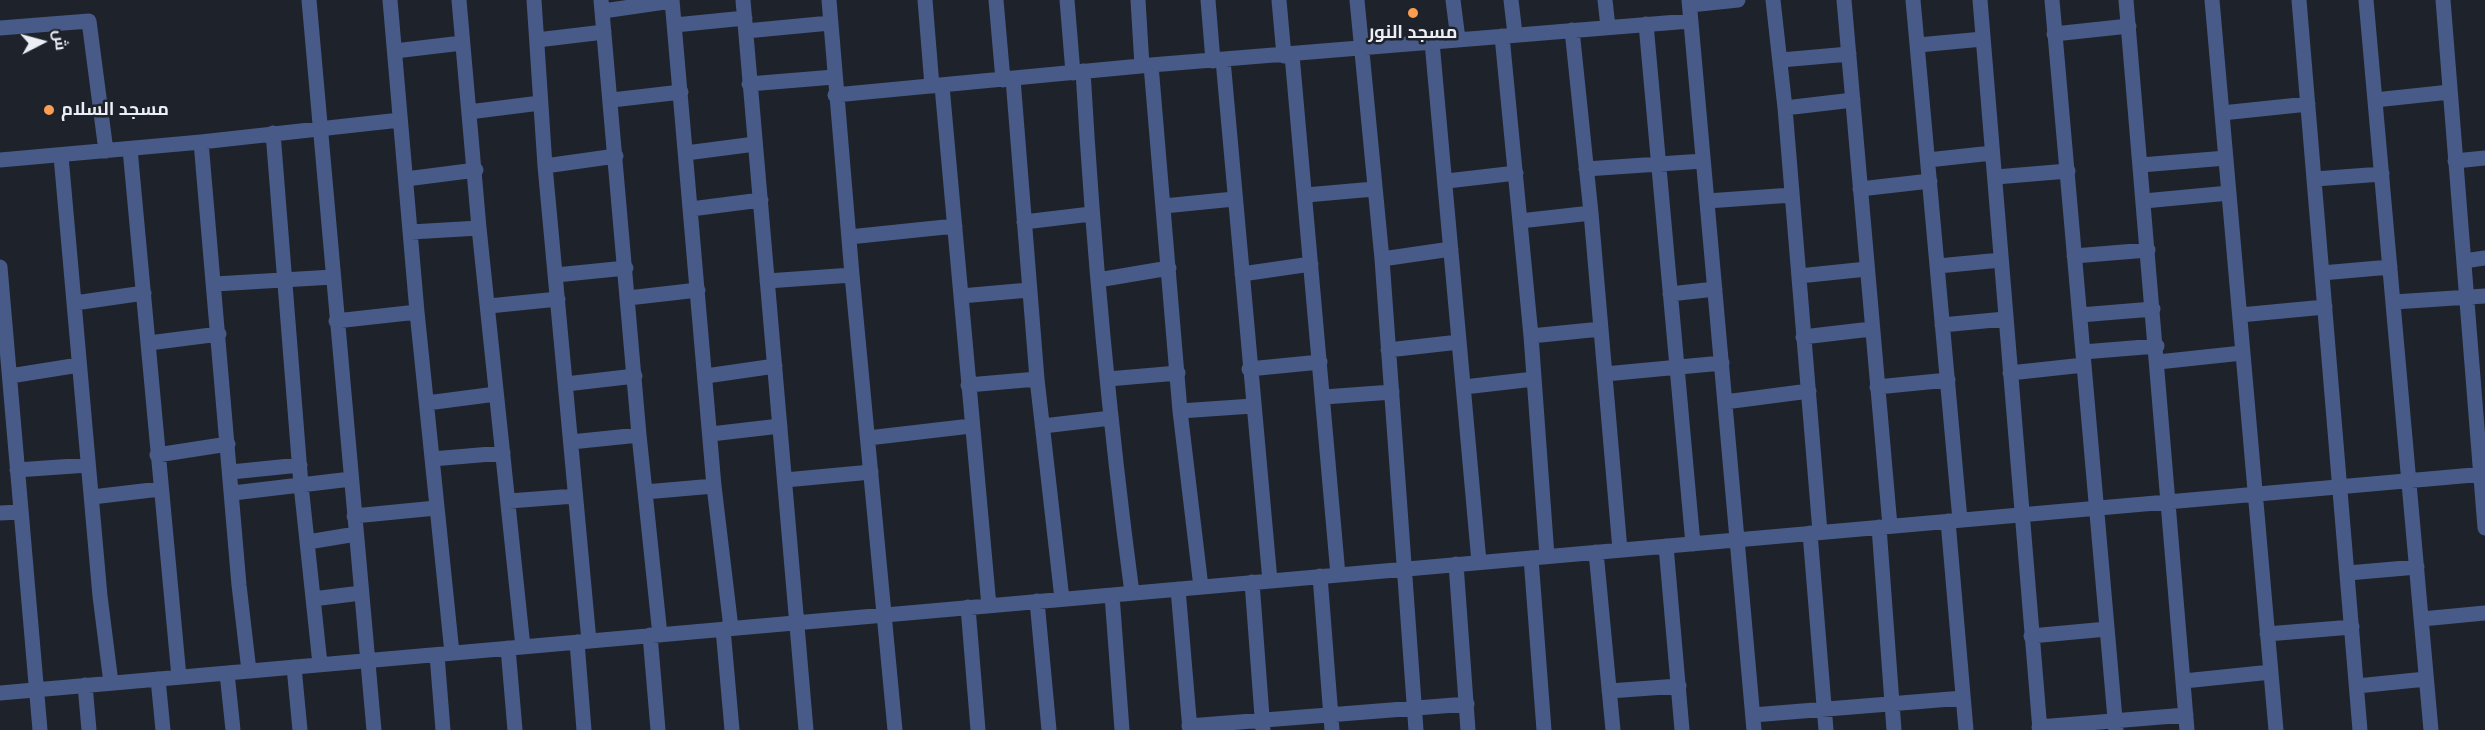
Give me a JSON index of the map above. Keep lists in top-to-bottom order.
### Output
{
  "places": ["مسجد النور", "مسجد السلام"],
  "north": "right"
}
